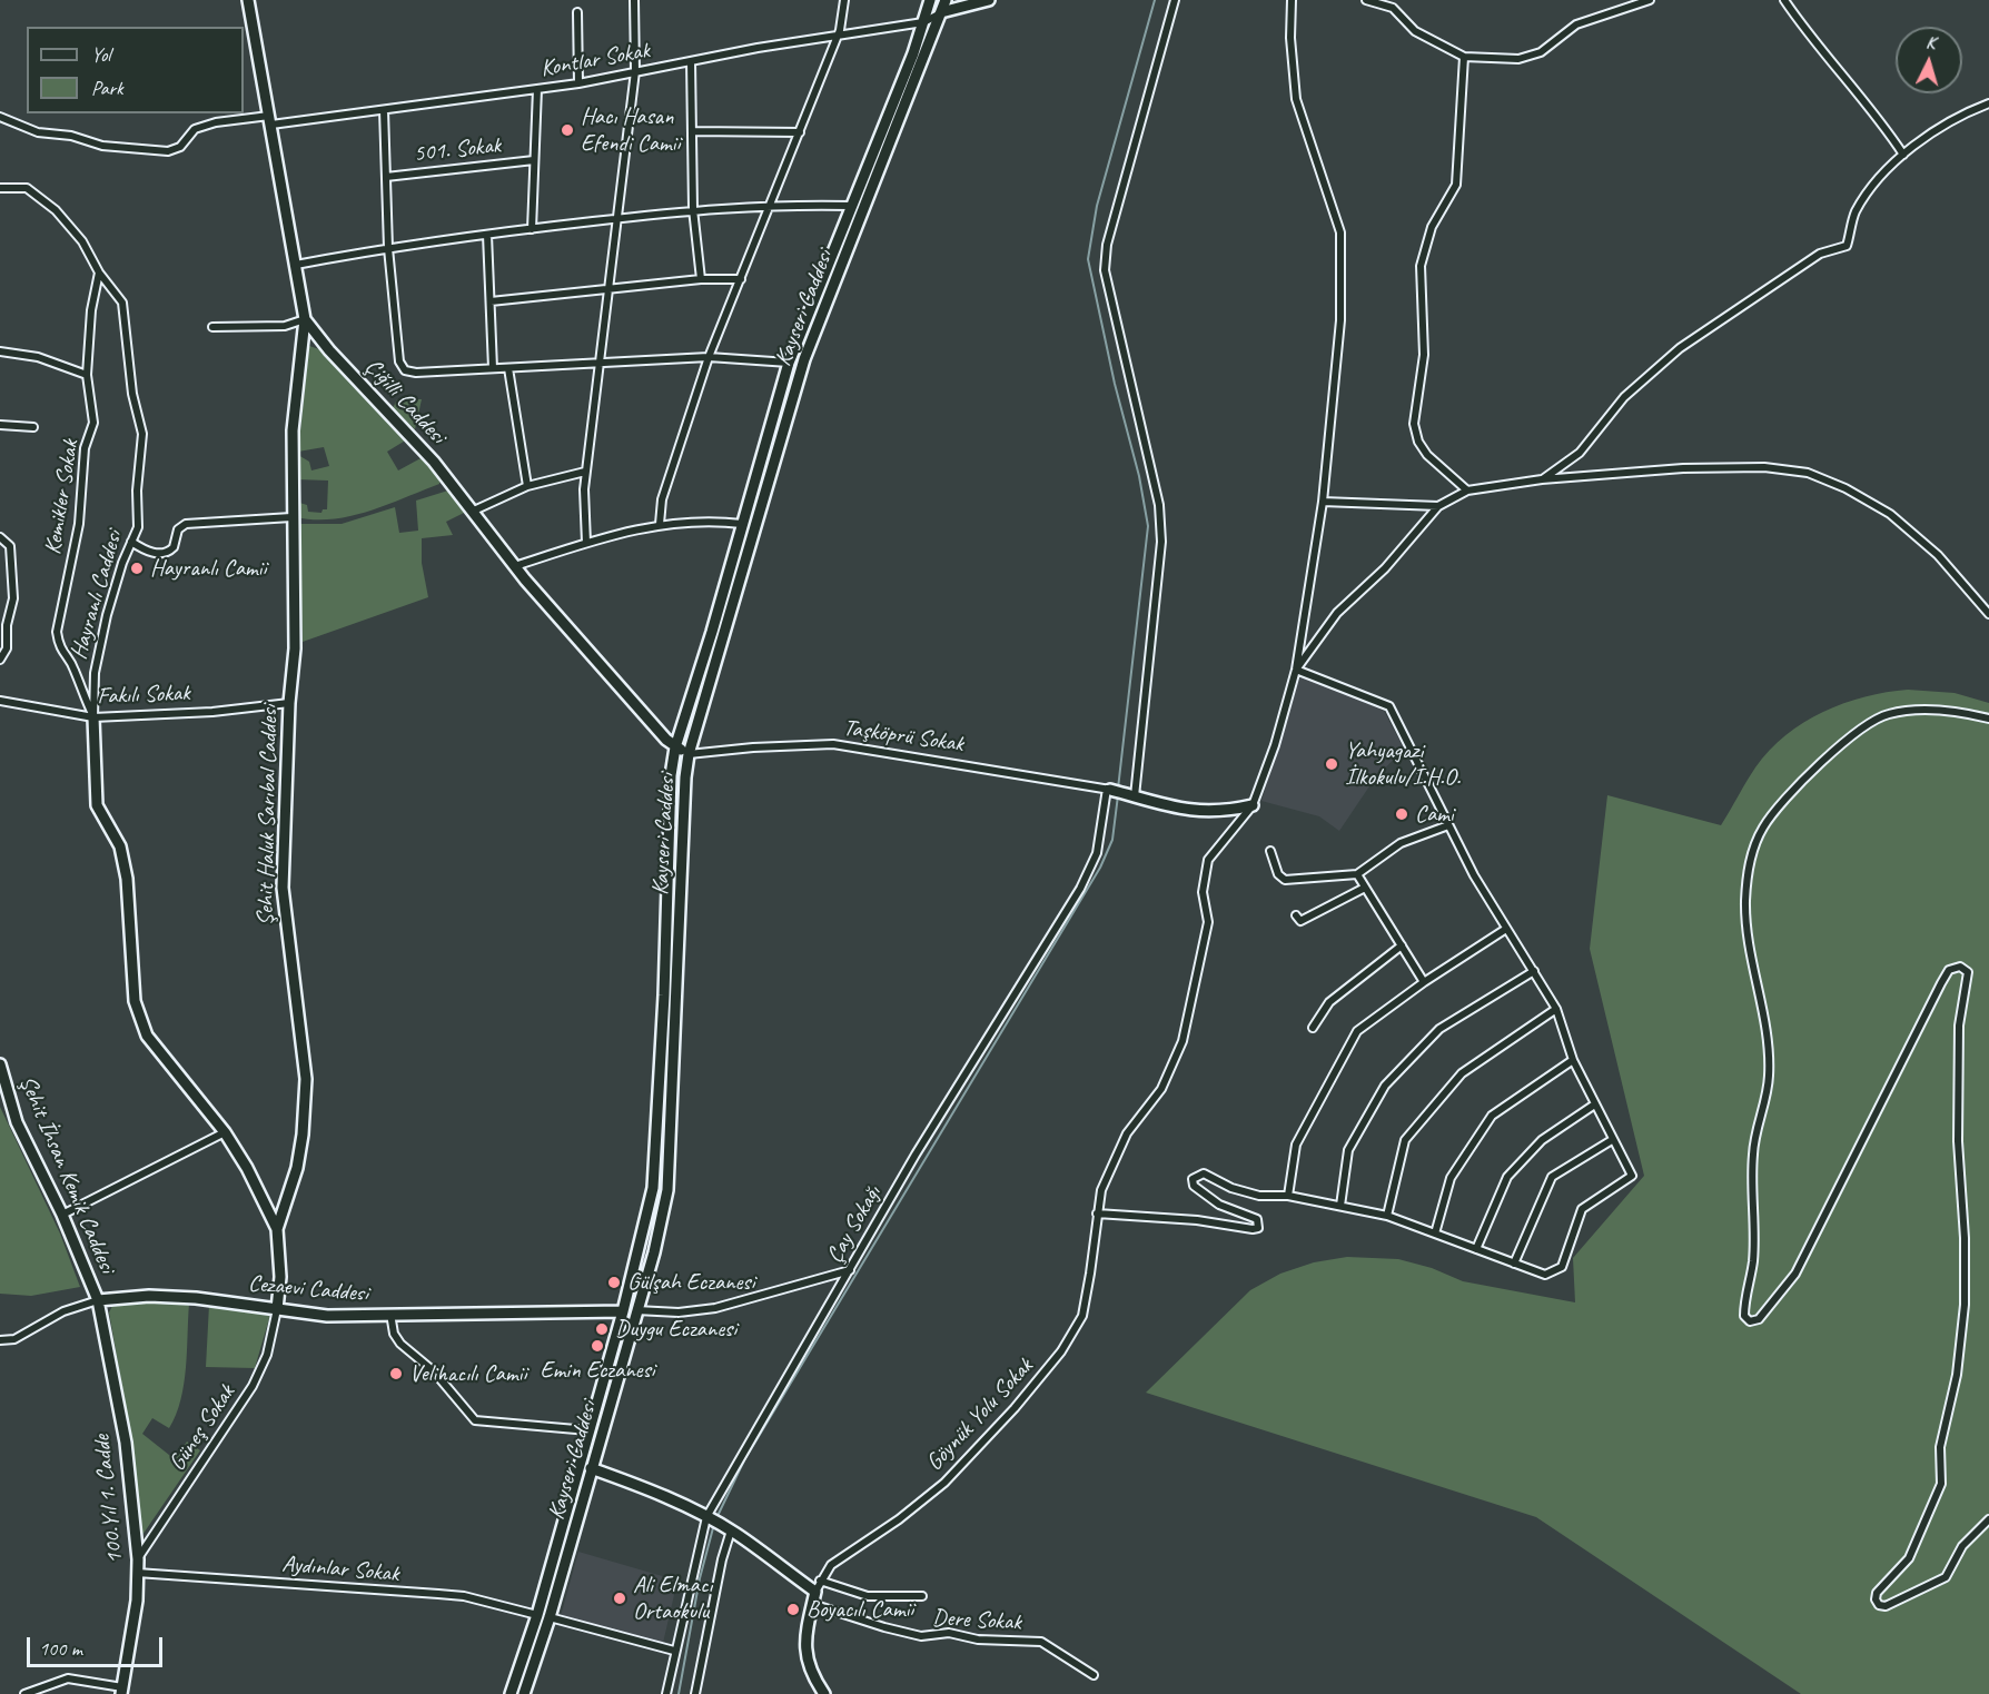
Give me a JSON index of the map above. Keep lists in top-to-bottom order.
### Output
{
  "streets": {
    "main road": [
      "Kayseri Caddesi",
      "Çiğilli Caddesi",
      "Hayranlı Caddesi",
      "Şehit Haluk Sarıbal Caddesi",
      "Şehit İhsan Kemik Caddesi",
      "Cezaevi Caddesi",
      "100.Yıl 1. Cadde"
    ],
    "street": [
      "Kontlar Sokak",
      "501. Sokak",
      "Kemikler Sokak",
      "Fakılı Sokak",
      "Taşköprü Sokak",
      "Çay Sokağı",
      "Göynük Yolu Sokak",
      "Güneş Sokak",
      "Aydınlar Sokak",
      "Dere Sokak"
    ]
  },
  "crossings": [
    ["Kontlar Sokak", "Kayseri Caddesi"],
    ["Kontlar Sokak", "Çiğilli Caddesi"],
    ["Kayseri Caddesi", "Çiğilli Caddesi"],
    ["Kayseri Caddesi", "Taşköprü Sokak"],
    ["Kayseri Caddesi", "Cezaevi Caddesi"],
    ["Kayseri Caddesi", "Aydınlar Sokak"],
    ["Çiğilli Caddesi", "Taşköprü Sokak"],
    ["Çiğilli Caddesi", "Şehit Haluk Sarıbal Caddesi"],
    ["Kemikler Sokak", "Hayranlı Caddesi"],
    ["Kemikler Sokak", "Fakılı Sokak"],
    ["Hayranlı Caddesi", "Fakılı Sokak"],
    ["Hayranlı Caddesi", "Şehit Haluk Sarıbal Caddesi"],
    ["Fakılı Sokak", "Şehit Haluk Sarıbal Caddesi"],
    ["Taşköprü Sokak", "Çay Sokağı"],
    ["Şehit Haluk Sarıbal Caddesi", "Cezaevi Caddesi"],
    ["Şehit Haluk Sarıbal Caddesi", "Güneş Sokak"],
    ["Şehit İhsan Kemik Caddesi", "Cezaevi Caddesi"],
    ["Şehit İhsan Kemik Caddesi", "100.Yıl 1. Cadde"],
    ["Cezaevi Caddesi", "Güneş Sokak"],
    ["Cezaevi Caddesi", "100.Yıl 1. Cadde"],
    ["Güneş Sokak", "100.Yıl 1. Cadde"],
    ["100.Yıl 1. Cadde", "Aydınlar Sokak"]
  ],
  "places": [
    "Hacı Hasan Efendi Camii",
    "Hayranlı Camii",
    "Yahyagazi İlkokulu/İ.H.O.",
    "Cami",
    "Gülşah Eczanesi",
    "Duygu Eczanesi",
    "Emin Eczanesi",
    "Velihacılı Camii",
    "Ali Elmacı Ortaokulu",
    "Boyacılı Camii"
  ],
  "legend": ["Yol", "Park"],
  "scale_bar": "100 m",
  "north": "top"
}
